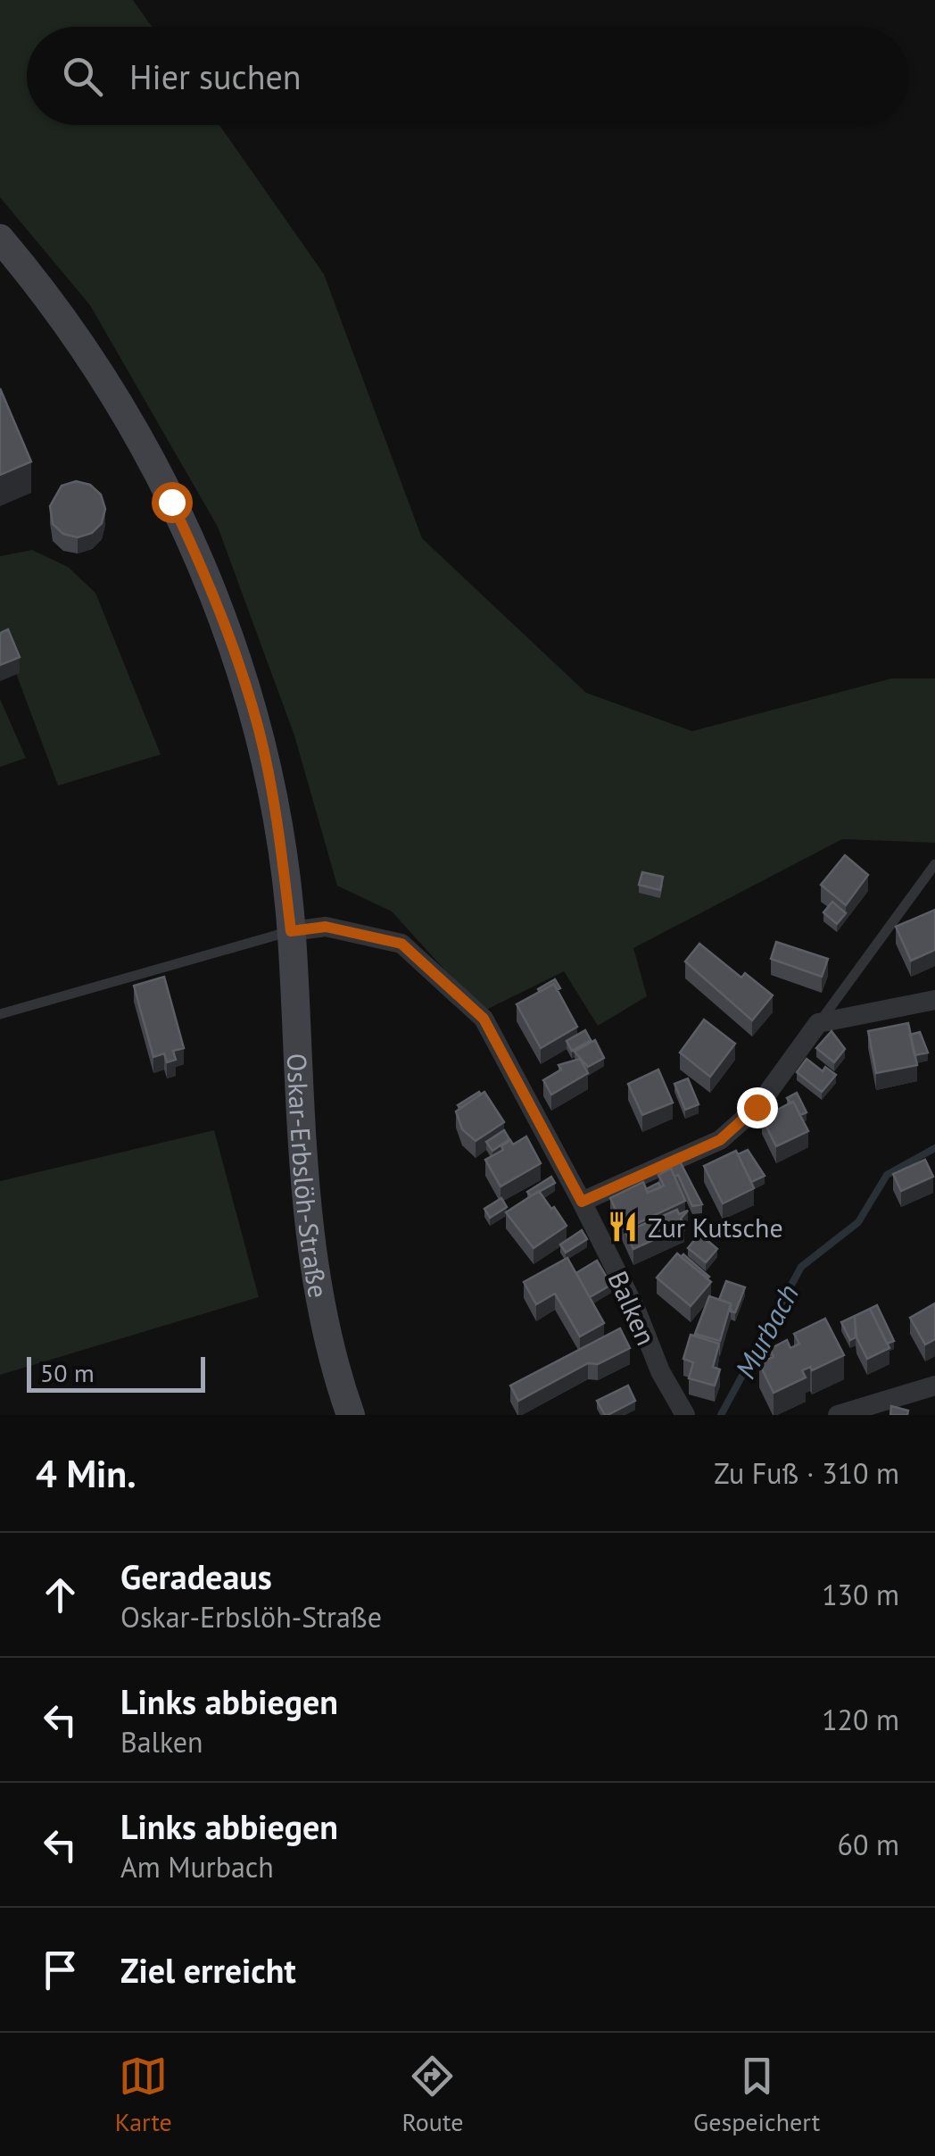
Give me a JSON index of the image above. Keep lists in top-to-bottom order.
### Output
{
  "streets": {
    "main road": ["Oskar-Erbslöh-Straße"],
    "street": ["Balken"]
  },
  "crossings": [
    ["Oskar-Erbslöh-Straße", "Balken"]
  ],
  "water": ["Murbach"],
  "places": {
    "restaurant": ["Zur Kutsche"]
  },
  "scale_bar": "50 m",
  "page": {
    "search": "Hier suchen",
    "scale": "50 m",
    "heading": ["4 Min.", "Zu Fuß · 310 m"],
    "list": [
      ["Geradeaus", "Oskar-Erbslöh-Straße", "130 m"],
      ["Links abbiegen", "Balken", "120 m"],
      ["Links abbiegen", "Am Murbach", "60 m"],
      "Ziel erreicht"
    ],
    "nav": ["Karte", "Route", "Gespeichert"]
  }
}
